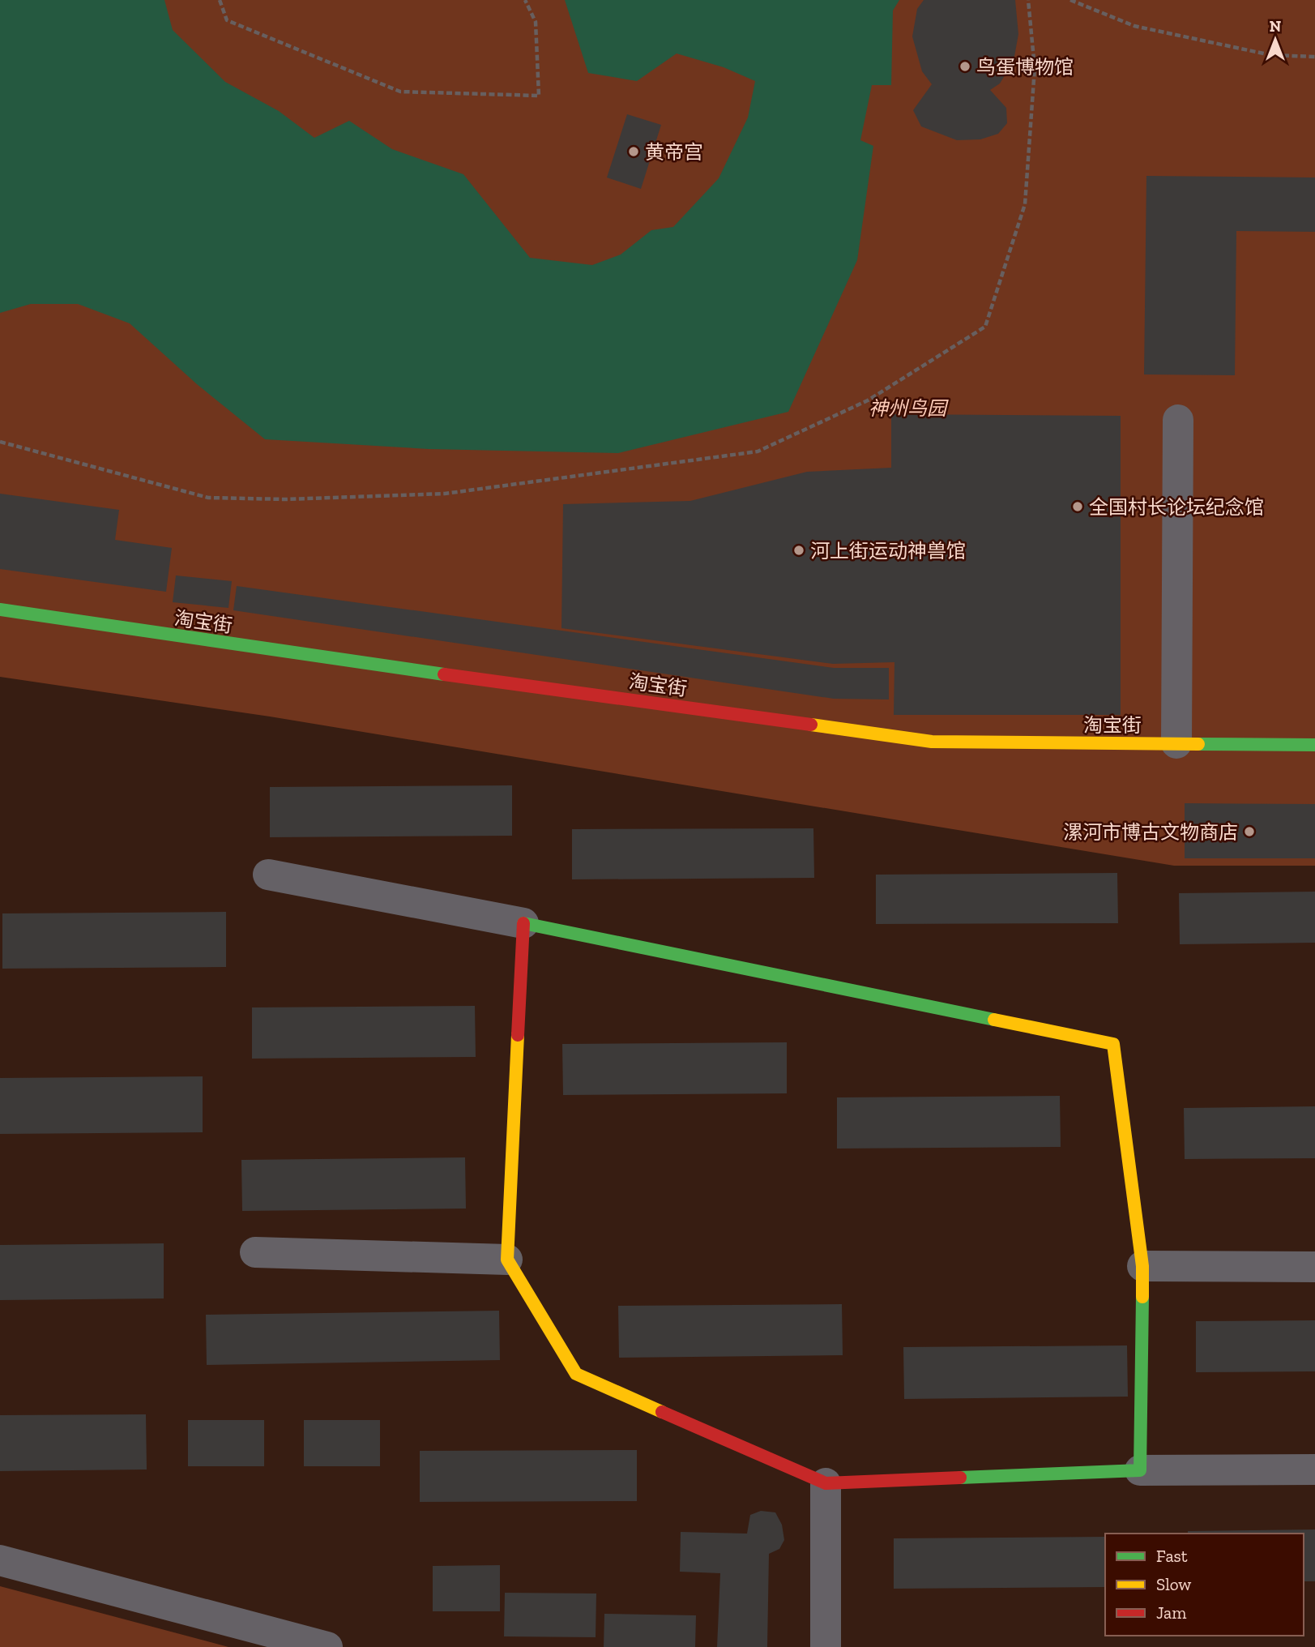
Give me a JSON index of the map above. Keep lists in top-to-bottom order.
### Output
{
  "streets": {
    "street": ["淘宝街"]
  },
  "parks": ["神州鸟园"],
  "places": [
    "鸟蛋博物馆",
    "黄帝宫",
    "全国村长论坛纪念馆",
    "河上街运动神兽馆",
    "漯河市博古文物商店"
  ],
  "legend": ["Fast", "Slow", "Jam"],
  "north": "top"
}
